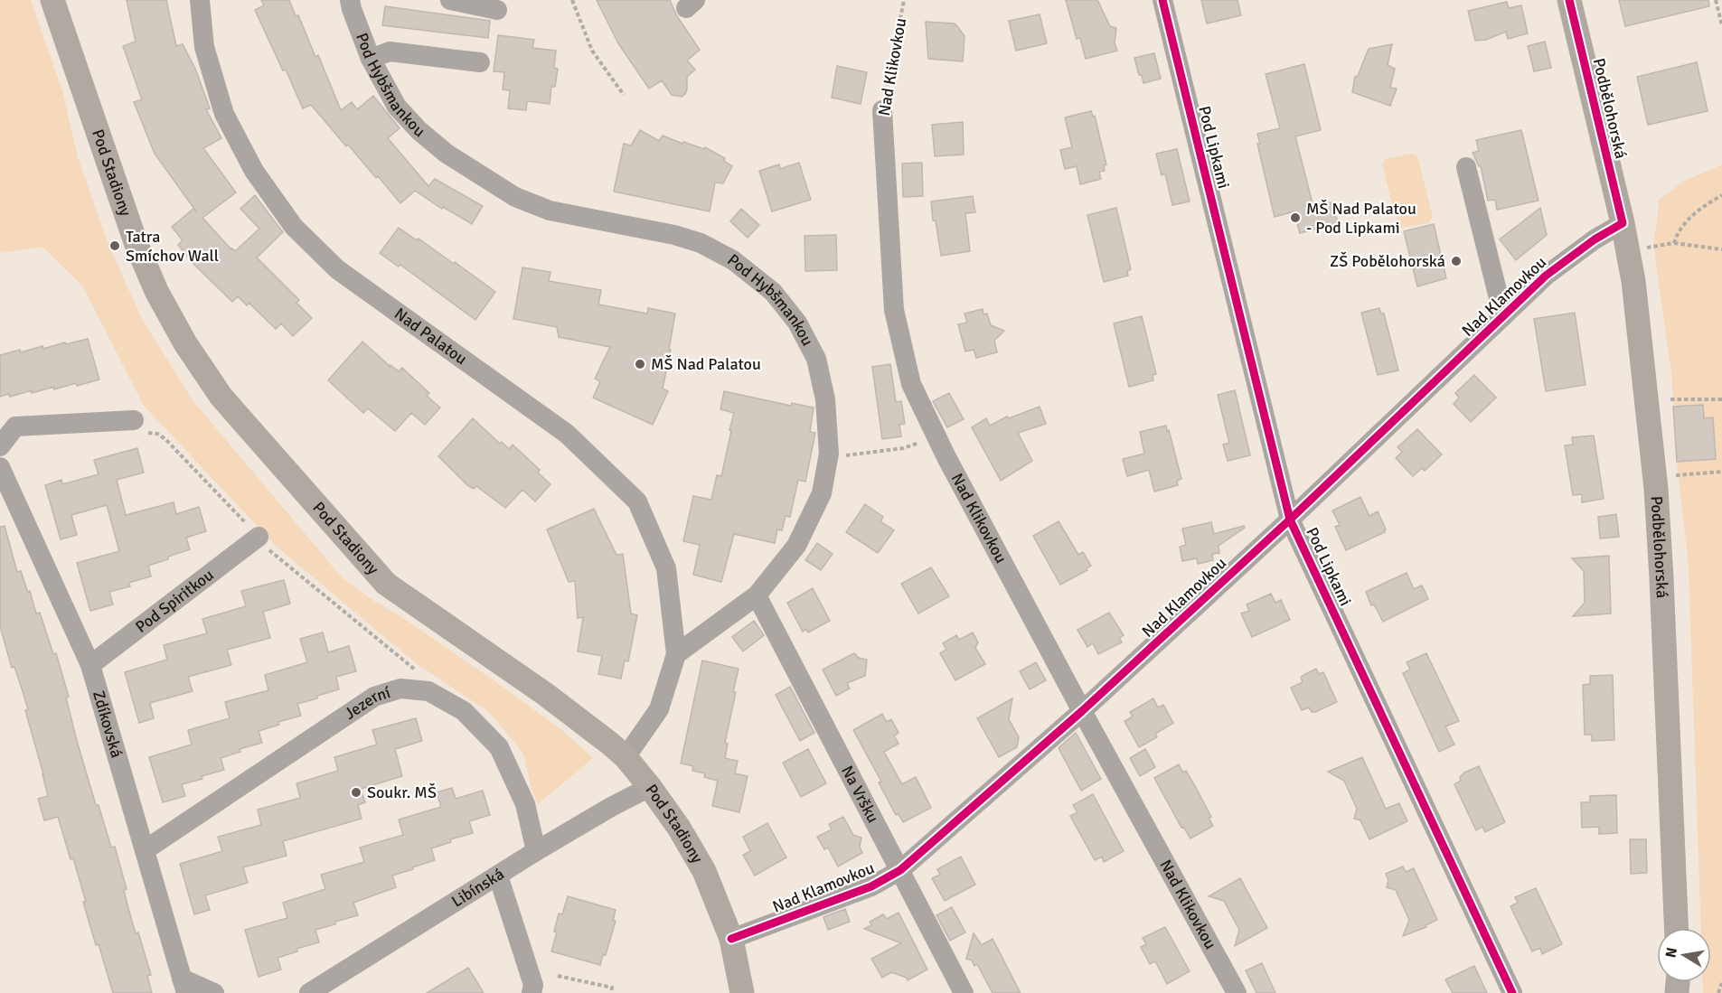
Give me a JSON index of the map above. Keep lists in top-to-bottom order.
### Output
{
  "streets": {
    "main road": ["Podbělohorská", "Pod Stadiony"],
    "street": [
      "Nad Klikovkou",
      "Pod Hybšmankou",
      "Pod Lipkami",
      "Nad Klamovkou",
      "Nad Palatou",
      "Pod Spiritkou",
      "Jezerní",
      "Zdíkovská",
      "Na Vršku",
      "Libínská"
    ]
  },
  "crossings": [
    ["Nad Klikovkou", "Nad Klamovkou"],
    ["Pod Hybšmankou", "Nad Palatou"],
    ["Pod Hybšmankou", "Na Vršku"],
    ["Podbělohorská", "Nad Klamovkou"],
    ["Pod Lipkami", "Nad Klamovkou"],
    ["Pod Stadiony", "Nad Klamovkou"],
    ["Pod Stadiony", "Libínská"],
    ["Nad Klamovkou", "Na Vršku"],
    ["Pod Spiritkou", "Zdíkovská"],
    ["Jezerní", "Zdíkovská"],
    ["Jezerní", "Libínská"]
  ],
  "places": [
    "MŠ Nad Palatou - Pod Lipkami",
    "Tatra Smíchov Wall",
    "ZŠ Pobělohorská",
    "MŠ Nad Palatou",
    "Soukr. MŠ"
  ],
  "north": "left"
}
